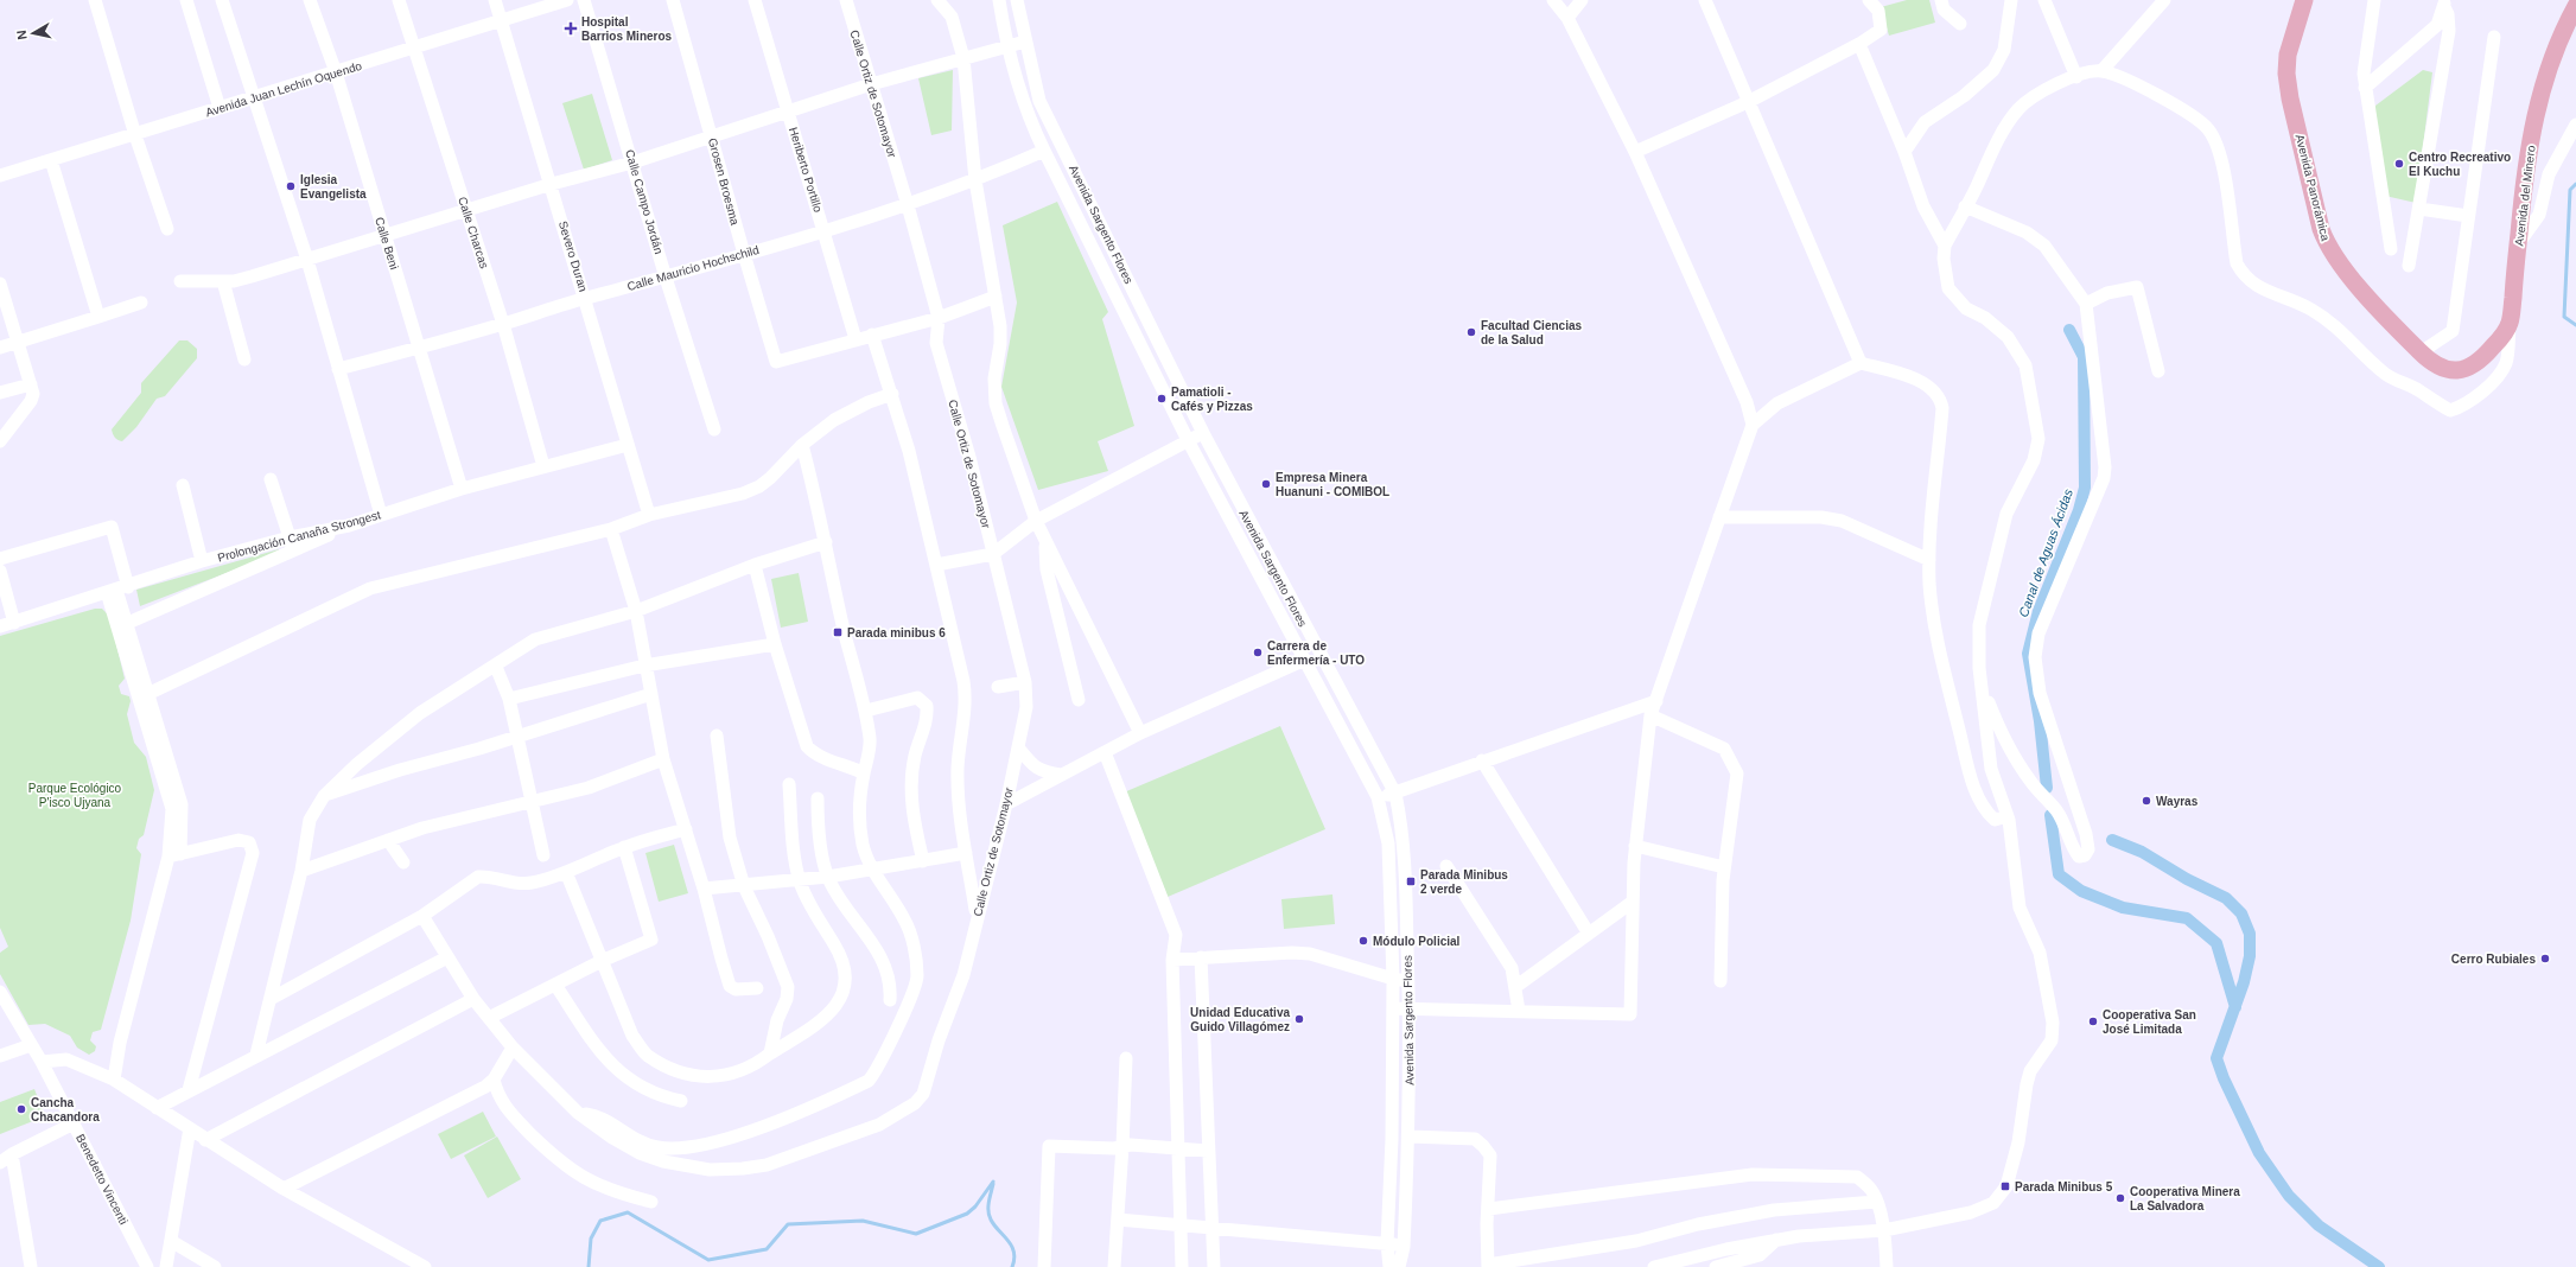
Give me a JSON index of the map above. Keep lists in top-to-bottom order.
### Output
{
  "streets": {
    "main road": ["Avenida Panorámica", "Avenida del Minero"],
    "street": [
      "Avenida Juan Lechín Oquendo",
      "Calle Ortiz de Sotomayor",
      "Heriberto Portillo",
      "Grosen Broesma",
      "Calle Campo Jordán",
      "Avenida Sargento Flores",
      "Calle Charcas",
      "Calle Beni",
      "Severo Duran",
      "Calle Mauricio Hochschild",
      "Prolongación Canaña Strongest",
      "Benedetto Vincenti"
    ]
  },
  "crossings": [
    ["Avenida Juan Lechín Oquendo", "Calle Charcas"],
    ["Avenida Juan Lechín Oquendo", "Calle Beni"],
    ["Avenida Juan Lechín Oquendo", "Severo Duran"],
    ["Calle Ortiz de Sotomayor", "Calle Mauricio Hochschild"],
    ["Heriberto Portillo", "Grosen Broesma"],
    ["Heriberto Portillo", "Calle Mauricio Hochschild"],
    ["Grosen Broesma", "Calle Mauricio Hochschild"],
    ["Avenida Panorámica", "Avenida del Minero"],
    ["Calle Campo Jordán", "Calle Mauricio Hochschild"],
    ["Avenida Sargento Flores", "Calle Mauricio Hochschild"],
    ["Calle Charcas", "Calle Mauricio Hochschild"],
    ["Calle Charcas", "Prolongación Canaña Strongest"],
    ["Calle Beni", "Calle Mauricio Hochschild"],
    ["Calle Beni", "Prolongación Canaña Strongest"],
    ["Severo Duran", "Calle Mauricio Hochschild"],
    ["Severo Duran", "Prolongación Canaña Strongest"]
  ],
  "water": ["Canal de Aguas Ácidas"],
  "parks": ["Parque Ecológico P'isco Ujyana"],
  "places": {
    "health": ["Hospital Barrios Mineros"],
    "other": [
      "Centro Recreativo El Kuchu",
      "Iglesia Evangelista",
      "Facultad Ciencias de la Salud",
      "Pamatioli - Cafés y Pizzas",
      "Empresa Minera Huanuni - COMIBOL",
      "Carrera de Enfermería - UTO",
      "Wayras",
      "Módulo Policial",
      "Cerro Rubiales",
      "Unidad Educativa Guido Villagómez",
      "Cooperativa San José Limitada",
      "Cancha Chacandora",
      "Cooperativa Minera La Salvadora"
    ],
    "transit": ["Parada minibus 6", "Parada Minibus 2 verde", "Parada Minibus 5"]
  },
  "north": "left"
}
